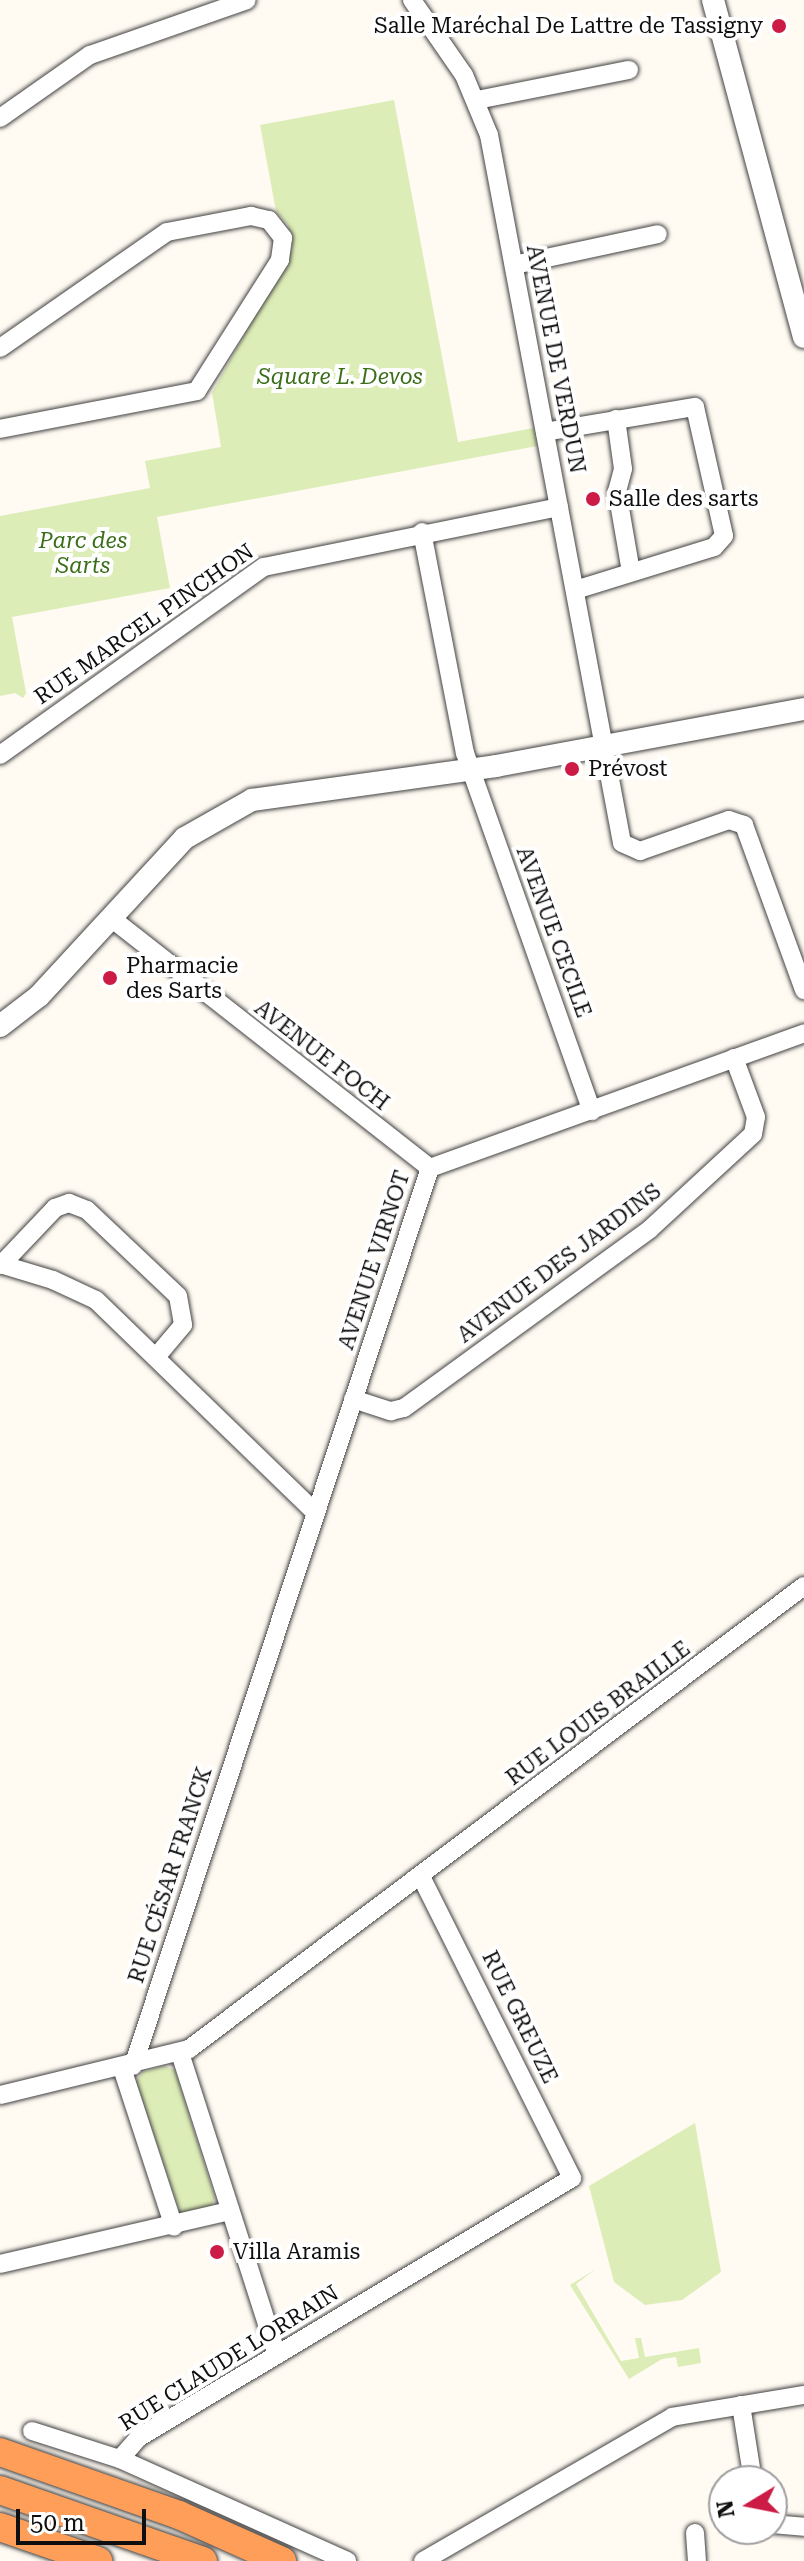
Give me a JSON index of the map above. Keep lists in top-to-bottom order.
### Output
{
  "streets": {
    "street": [
      "AVENUE DE VERDUN",
      "RUE MARCEL PINCHON",
      "AVENUE CECILE",
      "AVENUE FOCH",
      "AVENUE VIRNOT",
      "AVENUE DES JARDINS",
      "RUE LOUIS BRAILLE",
      "RUE CÉSAR FRANCK",
      "RUE GREUZE",
      "RUE CLAUDE LORRAIN"
    ]
  },
  "crossings": [
    ["AVENUE DE VERDUN", "RUE MARCEL PINCHON"],
    ["RUE MARCEL PINCHON", "AVENUE CECILE"],
    ["AVENUE CECILE", "AVENUE VIRNOT"],
    ["AVENUE FOCH", "AVENUE VIRNOT"],
    ["AVENUE VIRNOT", "AVENUE DES JARDINS"],
    ["AVENUE VIRNOT", "RUE CÉSAR FRANCK"],
    ["RUE LOUIS BRAILLE", "RUE GREUZE"],
    ["RUE GREUZE", "RUE CLAUDE LORRAIN"]
  ],
  "parks": ["Square L. Devos", "Parc des Sarts"],
  "places": [
    "Salle Maréchal De Lattre de Tassigny",
    "Salle des sarts",
    "Prévost",
    "Pharmacie des Sarts",
    "Villa Aramis"
  ],
  "scale_bar": "50 m",
  "north": "left"
}
